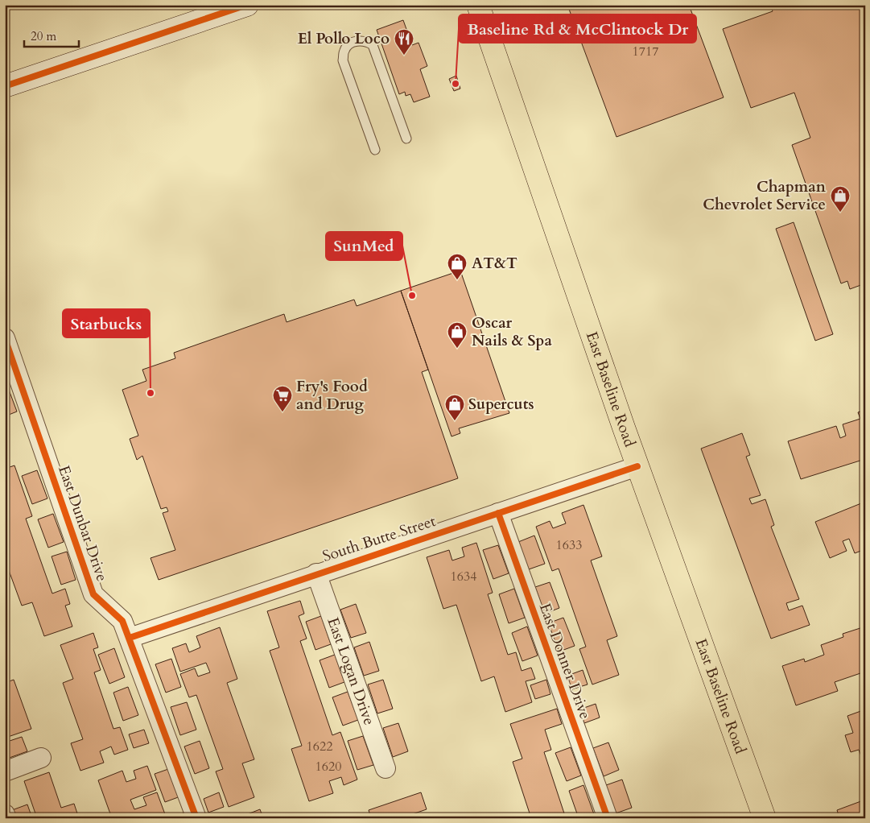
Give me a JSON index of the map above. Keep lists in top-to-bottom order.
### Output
{
  "streets": {
    "main road": ["East Baseline Road"],
    "street": [
      "East Dunbar Drive",
      "South Butte Street",
      "East Donner Drive",
      "East Logan Drive"
    ]
  },
  "crossings": [
    ["East Baseline Road", "South Butte Street"],
    ["East Dunbar Drive", "South Butte Street"],
    ["South Butte Street", "East Donner Drive"],
    ["South Butte Street", "East Logan Drive"]
  ],
  "places": {
    "restaurant": ["El Pollo Loco"],
    "other": ["Baseline Rd & McClintock Dr", "SunMed", "Starbucks"],
    "shop": [
      "Chapman Chevrolet Service",
      "AT&T",
      "Oscar Nails & Spa",
      "Supercuts"
    ],
    "supermarket": ["Fry's Food and Drug"]
  },
  "house_numbers": [
    "1717",
    "1633",
    "1634",
    "1622",
    "1620"
  ],
  "scale_bar": "20 m"
}
